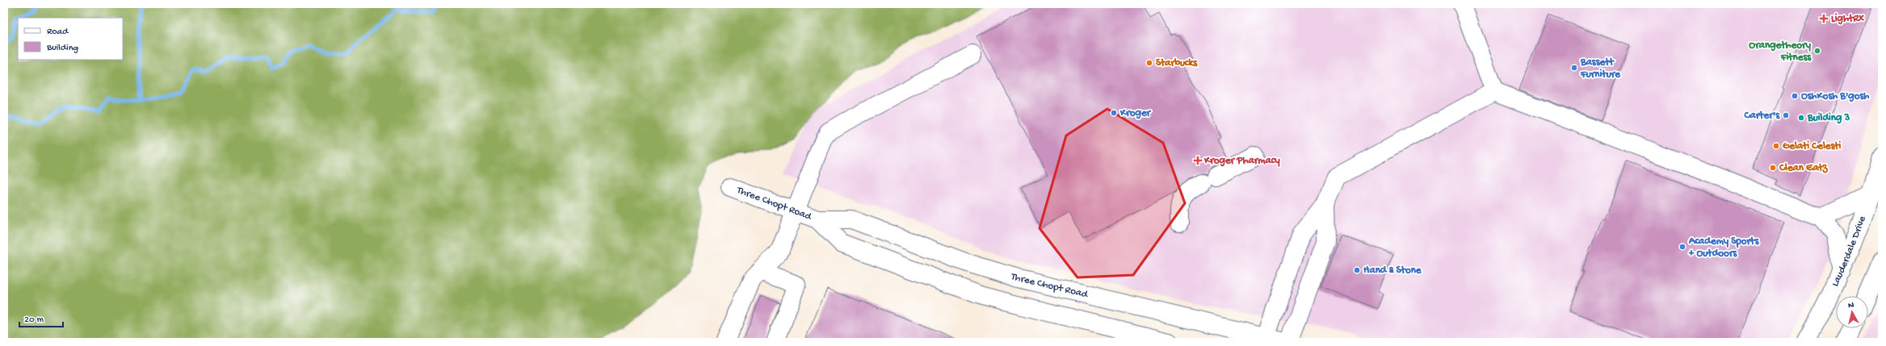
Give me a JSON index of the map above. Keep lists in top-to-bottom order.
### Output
{
  "streets": {
    "street": ["Three Chopt Road", "Lauderdale Drive"]
  },
  "places": {
    "health": ["LightRx", "Kroger Pharmacy"],
    "other": [
      "Orangetheory Fitness",
      "Starbucks",
      "Bassett Furniture",
      "OshKosh B'gosh",
      "Kroger",
      "Carter's",
      "Building 3",
      "Gelati Celesti",
      "Clean Eatz",
      "Academy Sports + Outdoors",
      "Hand & Stone"
    ]
  },
  "legend": ["Road", "Building"],
  "scale_bar": "20 m",
  "north": "top"
}
